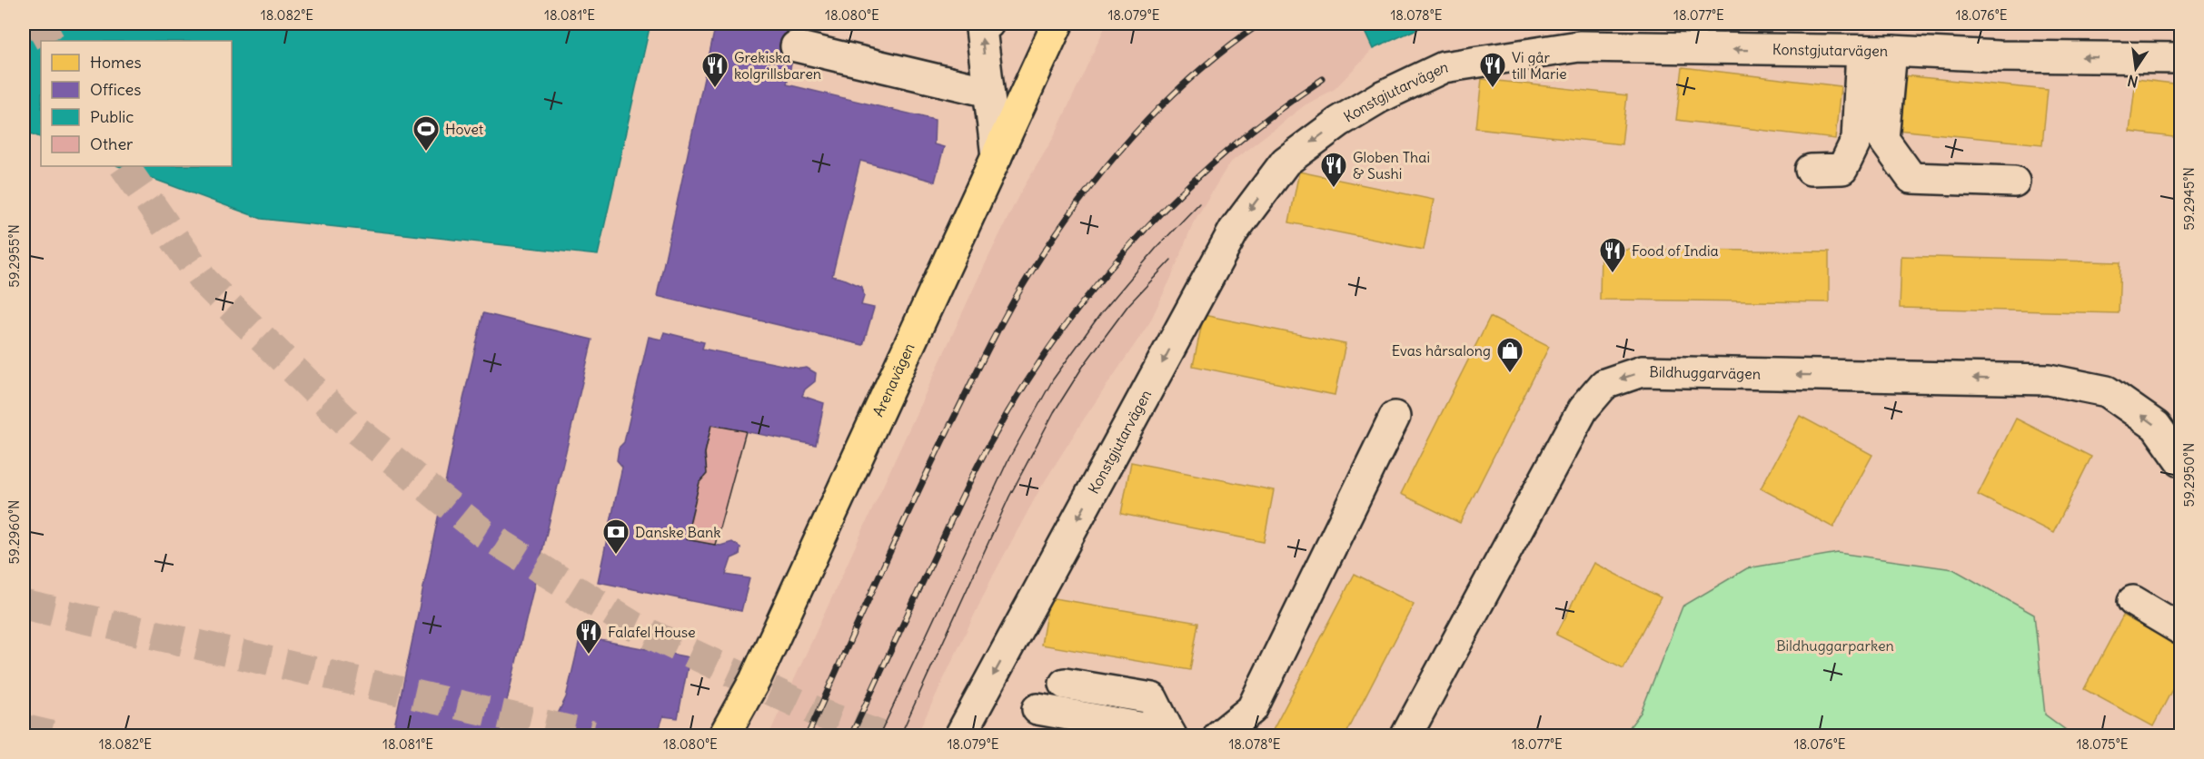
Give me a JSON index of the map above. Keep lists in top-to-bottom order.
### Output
{
  "streets": {
    "main road": ["Arenavägen"],
    "street": ["Konstgjutarvägen", "Bildhuggarvägen"]
  },
  "one_way": ["Konstgjutarvägen", "Bildhuggarvägen"],
  "parks": ["Bildhuggarparken"],
  "places": {
    "restaurant": [
      "Grekiska kolgrillsbaren",
      "Vi går till Marie",
      "Globen Thai & Sushi",
      "Food of India",
      "Falafel House"
    ],
    "sports": ["Hovet"],
    "shop": ["Evas hårsalong"],
    "bank": ["Danske Bank"]
  },
  "legend": [
    "Homes",
    "Offices",
    "Public",
    "Other"
  ],
  "north": "bottom",
  "coordinates": [
    "18.082°E",
    "18.081°E",
    "18.080°E",
    "18.079°E",
    "18.078°E",
    "18.077°E",
    "18.076°E",
    "59.2945°N",
    "59.2955°N",
    "59.2950°N",
    "59.2960°N",
    "18.075°E"
  ]
}
